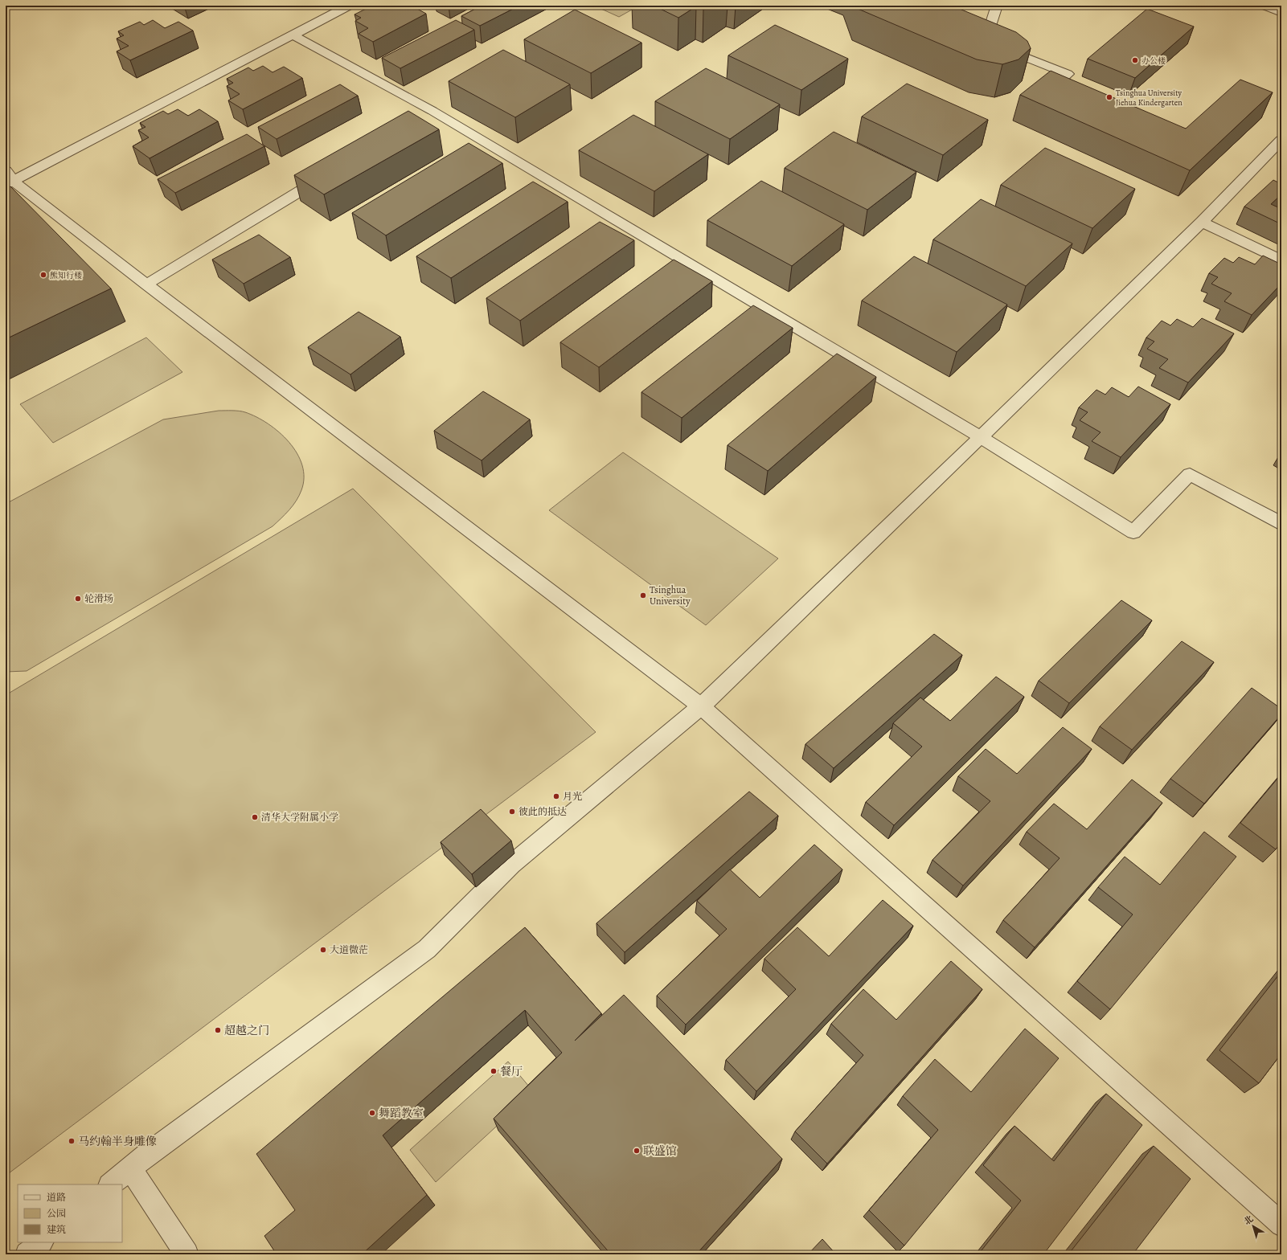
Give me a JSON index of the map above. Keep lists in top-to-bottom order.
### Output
{
  "places": [
    "办公楼",
    "Tsinghua University Jiehua Kindergarten",
    "熊知行楼",
    "Tsinghua University",
    "轮滑场",
    "月光",
    "彼此的抵达",
    "清华大学附属小学",
    "大道微茫",
    "超越之门",
    "餐厅",
    "舞蹈教室",
    "马约翰半身雕像",
    "联盛馆"
  ],
  "legend": ["道路", "公园", "建筑"],
  "north": "top left"
}
